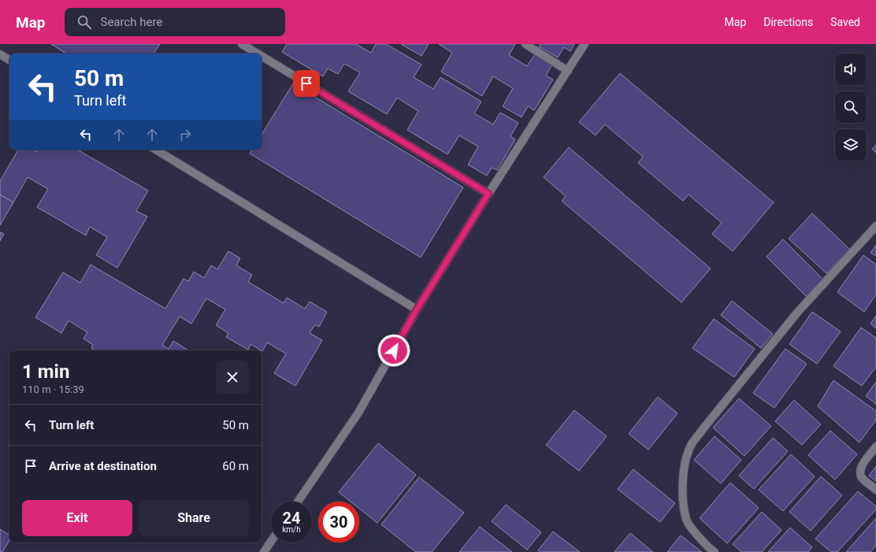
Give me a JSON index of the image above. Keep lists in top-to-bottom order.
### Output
{
  "page": {
    "header": "Map",
    "search": "Search here",
    "nav": ["Map", "Directions", "Saved"],
    "turn": ["50 m", "Turn left"],
    "heading": ["1 min", "110 m · 15:39"],
    "list": [
      {
        "name": "Turn left",
        "value": "50 m"
      },
      {
        "name": "Arrive at destination",
        "value": "60 m"
      }
    ],
    "buttons": ["Exit", "Share"],
    "speed": "24 km/h",
    "limit": "30"
  }
}
